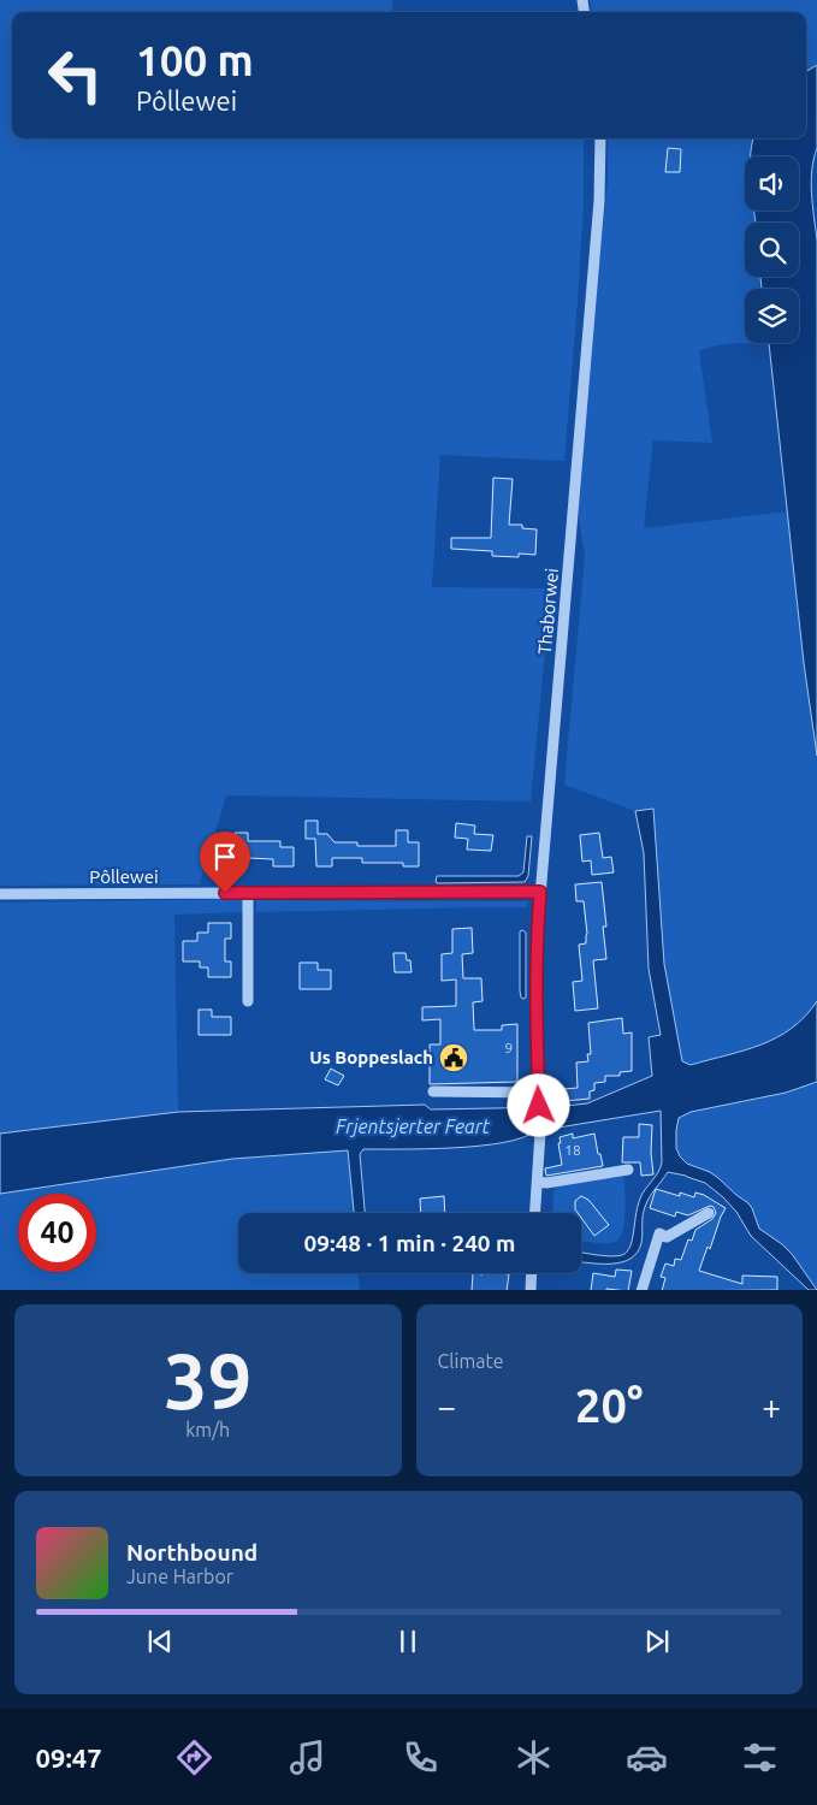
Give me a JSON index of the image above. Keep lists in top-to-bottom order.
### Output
{
  "streets": {
    "street": ["Thaborwei", "Pôllewei"]
  },
  "crossings": [
    ["Thaborwei", "Pôllewei"]
  ],
  "water": ["Frjentsjerter Feart"],
  "places": {
    "public building": ["Us Boppeslach"]
  },
  "house_numbers": ["9", "18"],
  "page": {
    "turn": ["100 m", "Pôllewei"],
    "limit": "40",
    "trip": "09:48 · 1 min · 240 m",
    "tile": [
      ["39", "km/h"],
      "Climate"
    ],
    "heat": ["−", "20°", "+"],
    "song": ["Northbound", "June Harbor"],
    "tabs": "09:47"
  }
}
